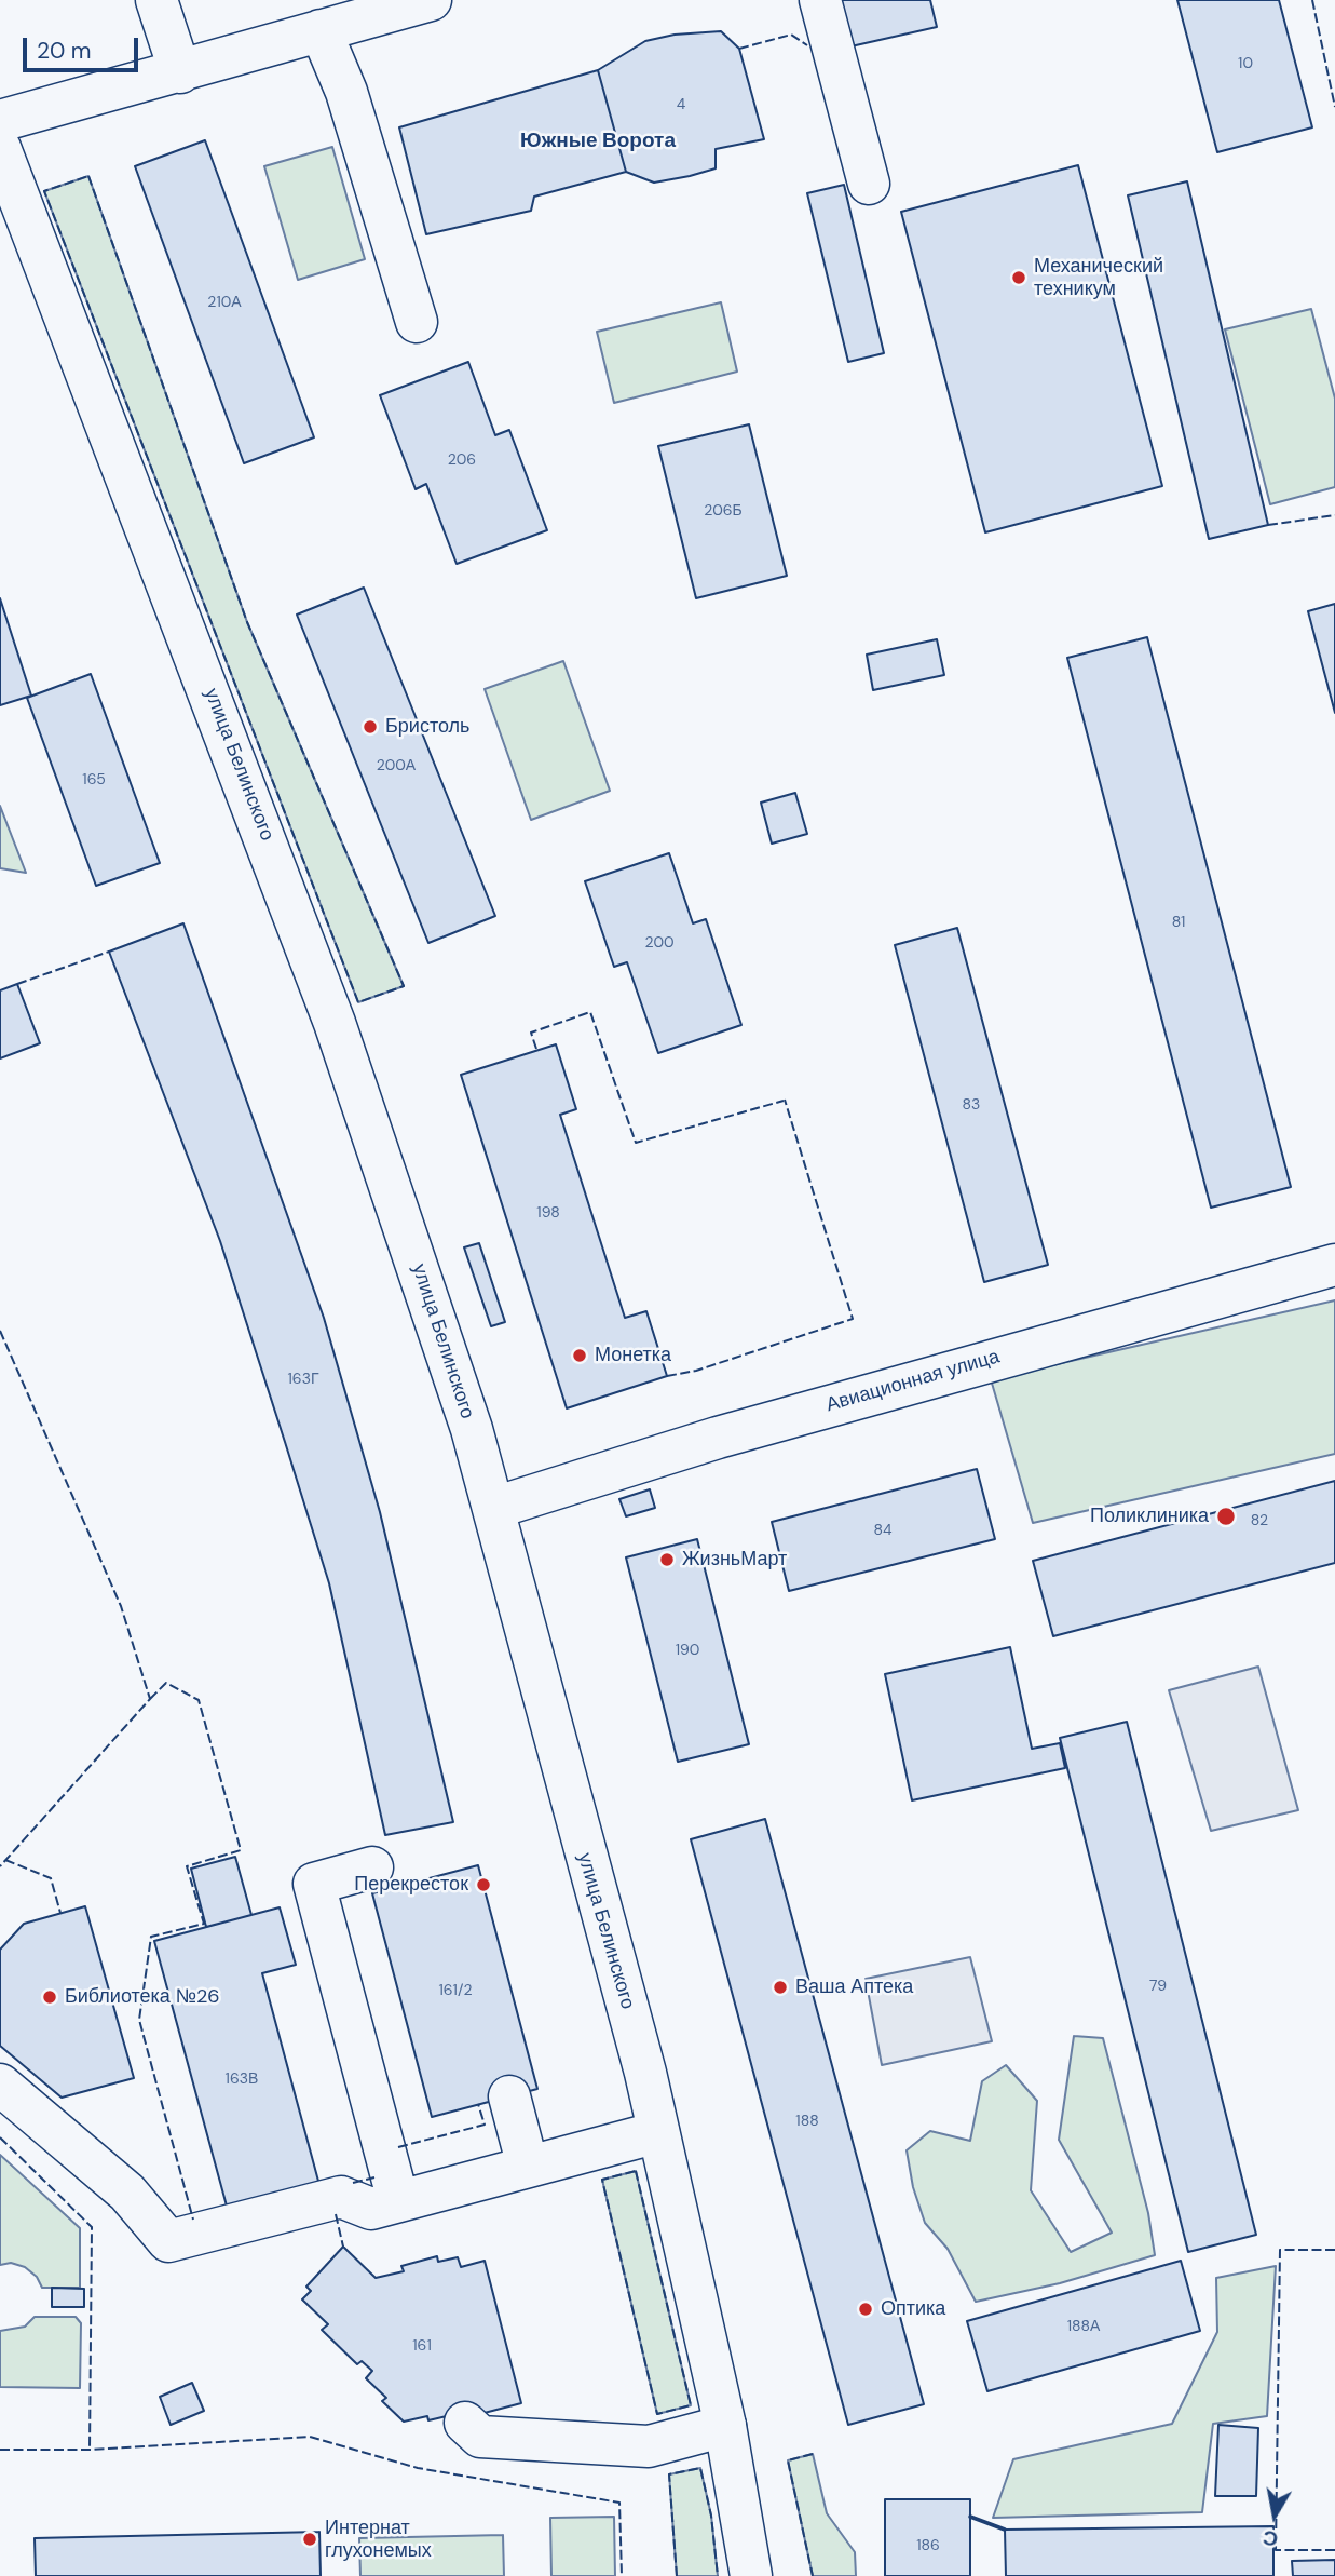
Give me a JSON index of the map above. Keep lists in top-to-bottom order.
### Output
{
  "streets": {
    "main road": ["улица Белинского", "Авиационная улица"]
  },
  "crossings": [
    ["улица Белинского", "Авиационная улица"]
  ],
  "districts": ["Южные Ворота"],
  "places": [
    "Механический техникум",
    "Бристоль",
    "Монетка",
    "Поликлиника",
    "ЖизньМарт",
    "Перекресток",
    "Ваша Аптека",
    "Библиотека №26",
    "Оптика",
    "Интернат глухонемых"
  ],
  "house_numbers": [
    "10",
    "4",
    "210А",
    "206",
    "206Б",
    "200А",
    "165",
    "81",
    "200",
    "83",
    "198",
    "163Г",
    "82",
    "84",
    "190",
    "79",
    "161/2",
    "163В",
    "188",
    "188А",
    "161",
    "186"
  ],
  "scale_bar": "20 m",
  "north": "bottom"
}
